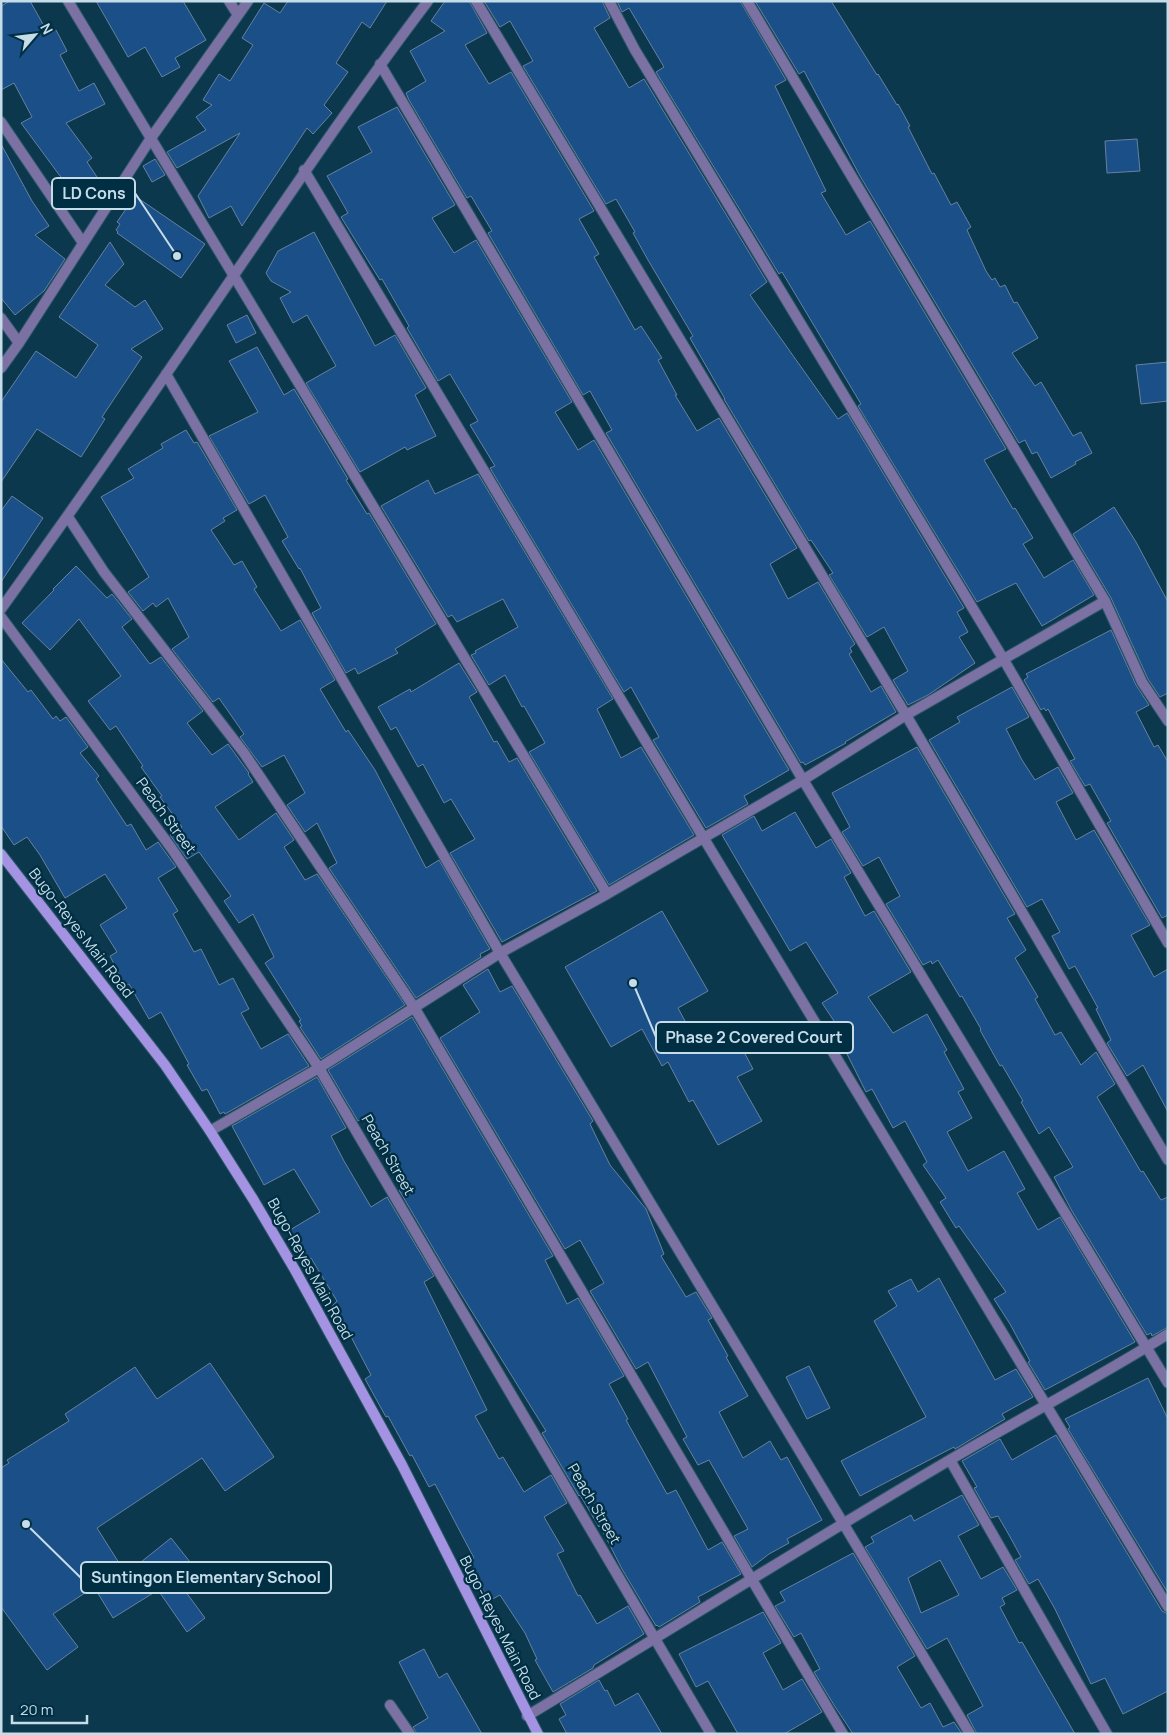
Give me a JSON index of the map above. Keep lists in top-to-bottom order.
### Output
{
  "streets": {
    "street": ["Peach Street", "Bugo-Reyes Main Road"]
  },
  "places": ["LD Cons", "Phase 2 Covered Court", "Suntingon Elementary School"],
  "scale_bar": "20 m",
  "north": "top right"
}
